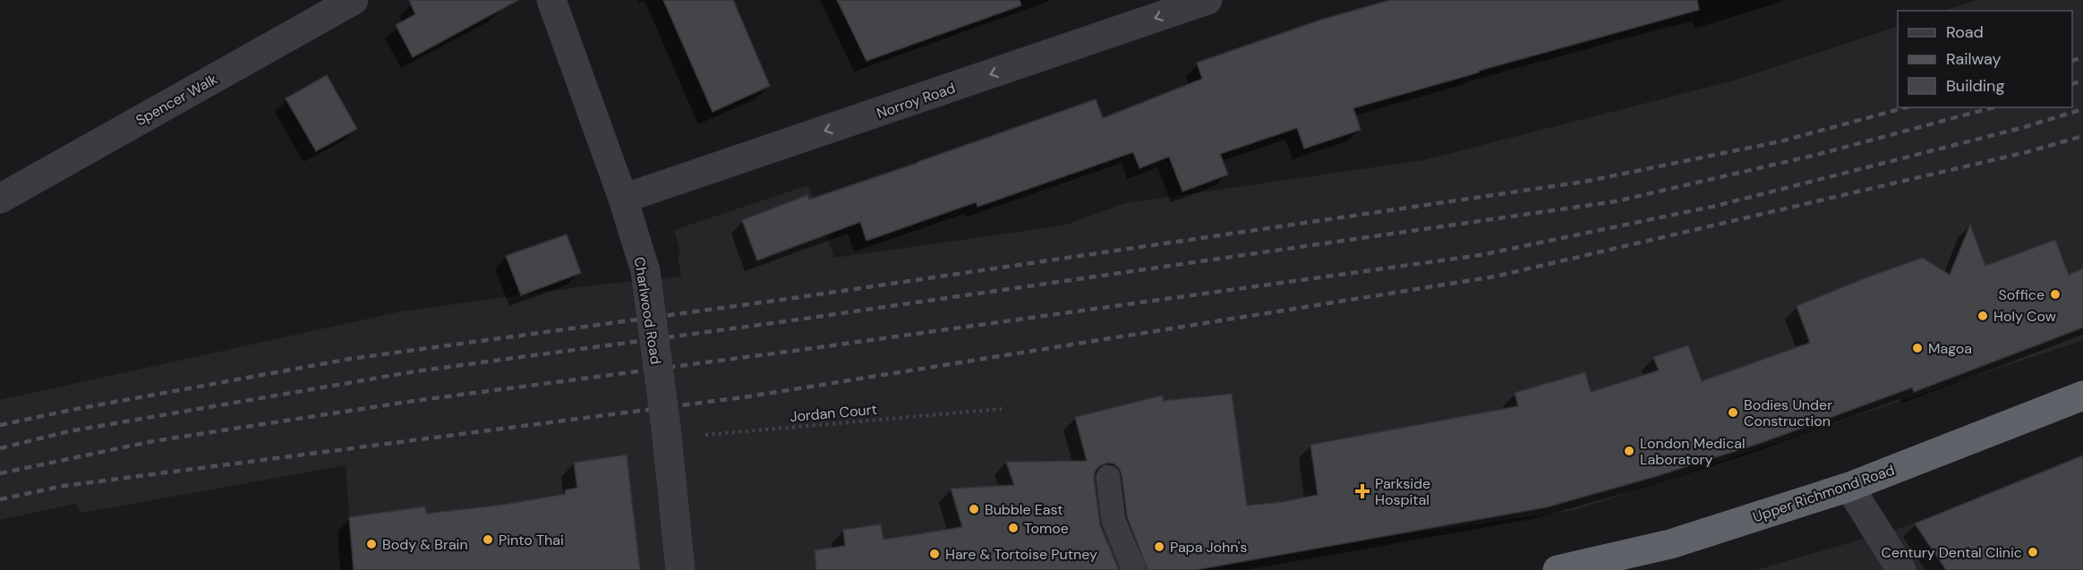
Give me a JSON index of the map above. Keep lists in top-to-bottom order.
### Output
{
  "streets": {
    "highway": ["Upper Richmond Road"],
    "street": ["Spencer Walk", "Norroy Road", "Charlwood Road"],
    "path": ["Jordan Court"]
  },
  "crossings": [
    ["Norroy Road", "Charlwood Road"],
    ["Charlwood Road", "Jordan Court"]
  ],
  "one_way": ["Norroy Road"],
  "places": {
    "other": [
      "Soffice",
      "Holy Cow",
      "Magoa",
      "Bodies Under Construction",
      "London Medical Laboratory",
      "Bubble East",
      "Tomoe",
      "Pinto Thai",
      "Body & Brain",
      "Papa John's",
      "Century Dental Clinic",
      "Hare & Tortoise Putney"
    ],
    "health": ["Parkside Hospital"]
  },
  "legend": ["Road", "Railway", "Building"]
}
